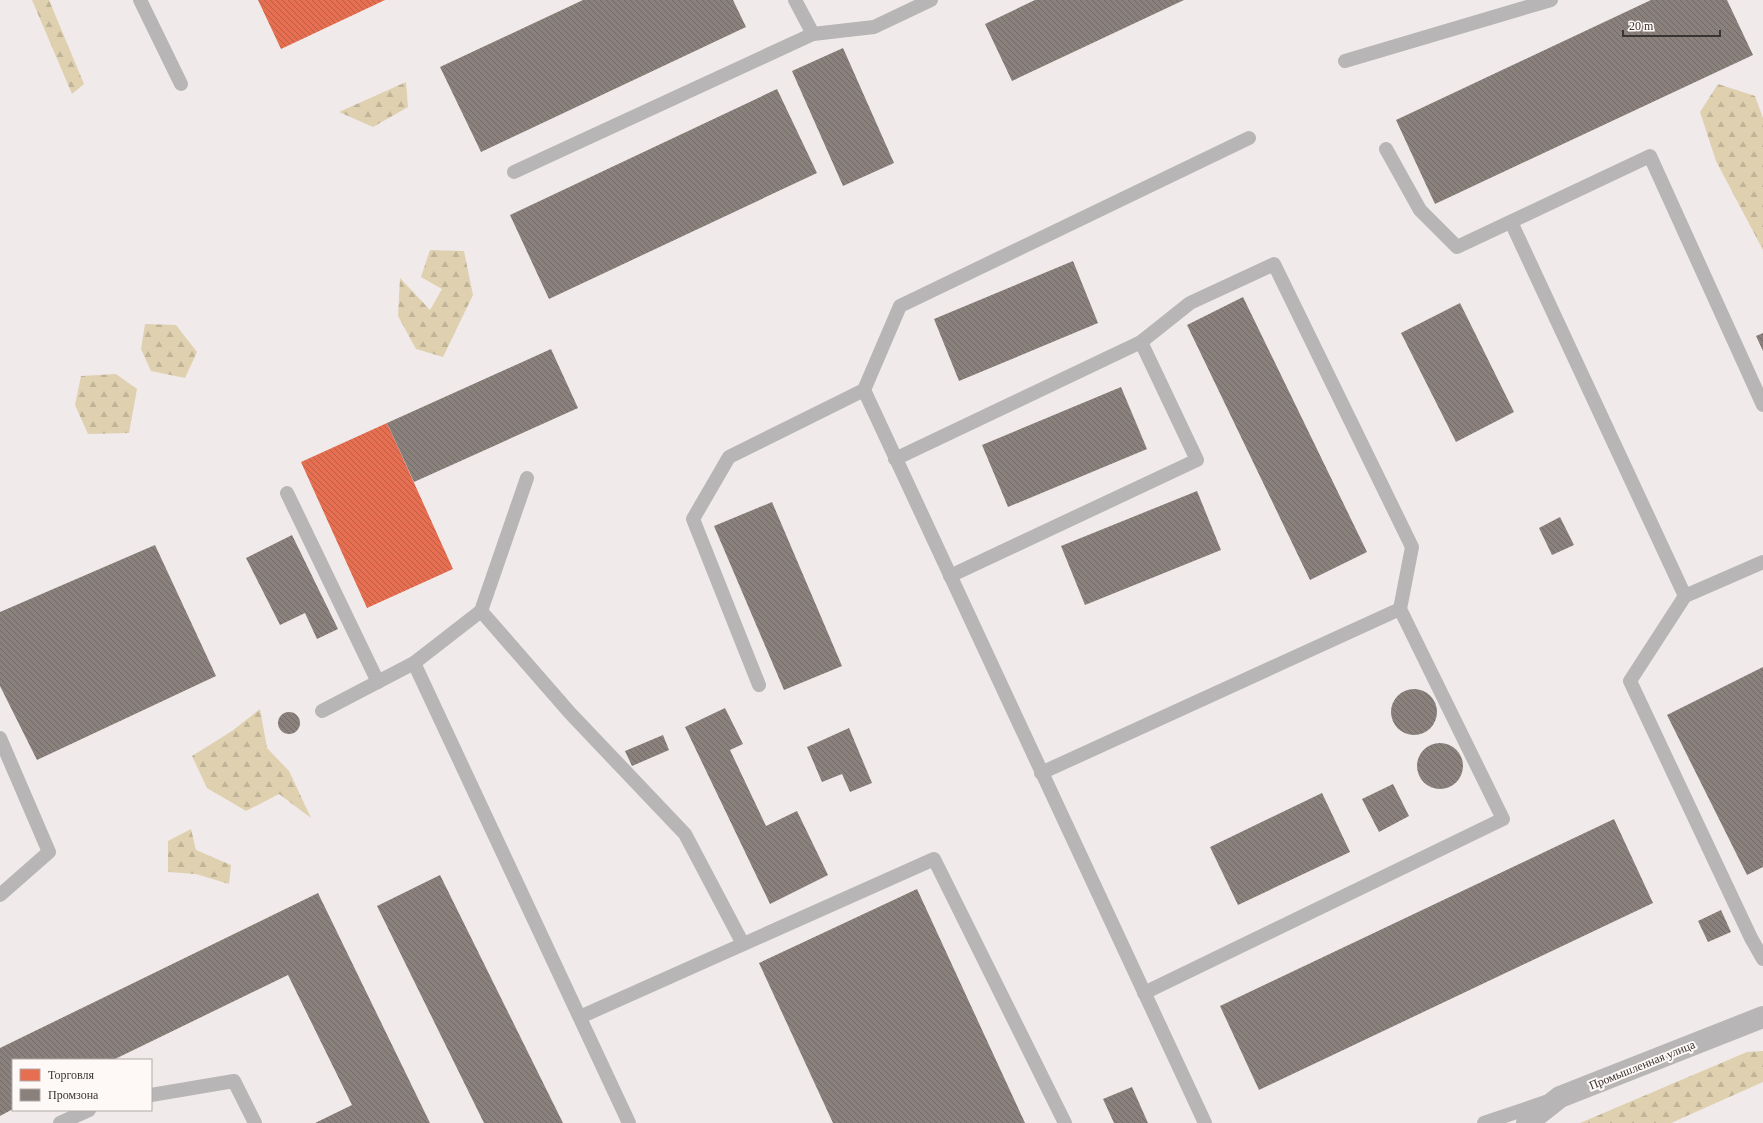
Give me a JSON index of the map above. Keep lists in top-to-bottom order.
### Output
{
  "streets": {
    "street": ["Промышленная улица"]
  },
  "legend": ["Торговля", "Промзона"],
  "scale_bar": "20 m"
}
